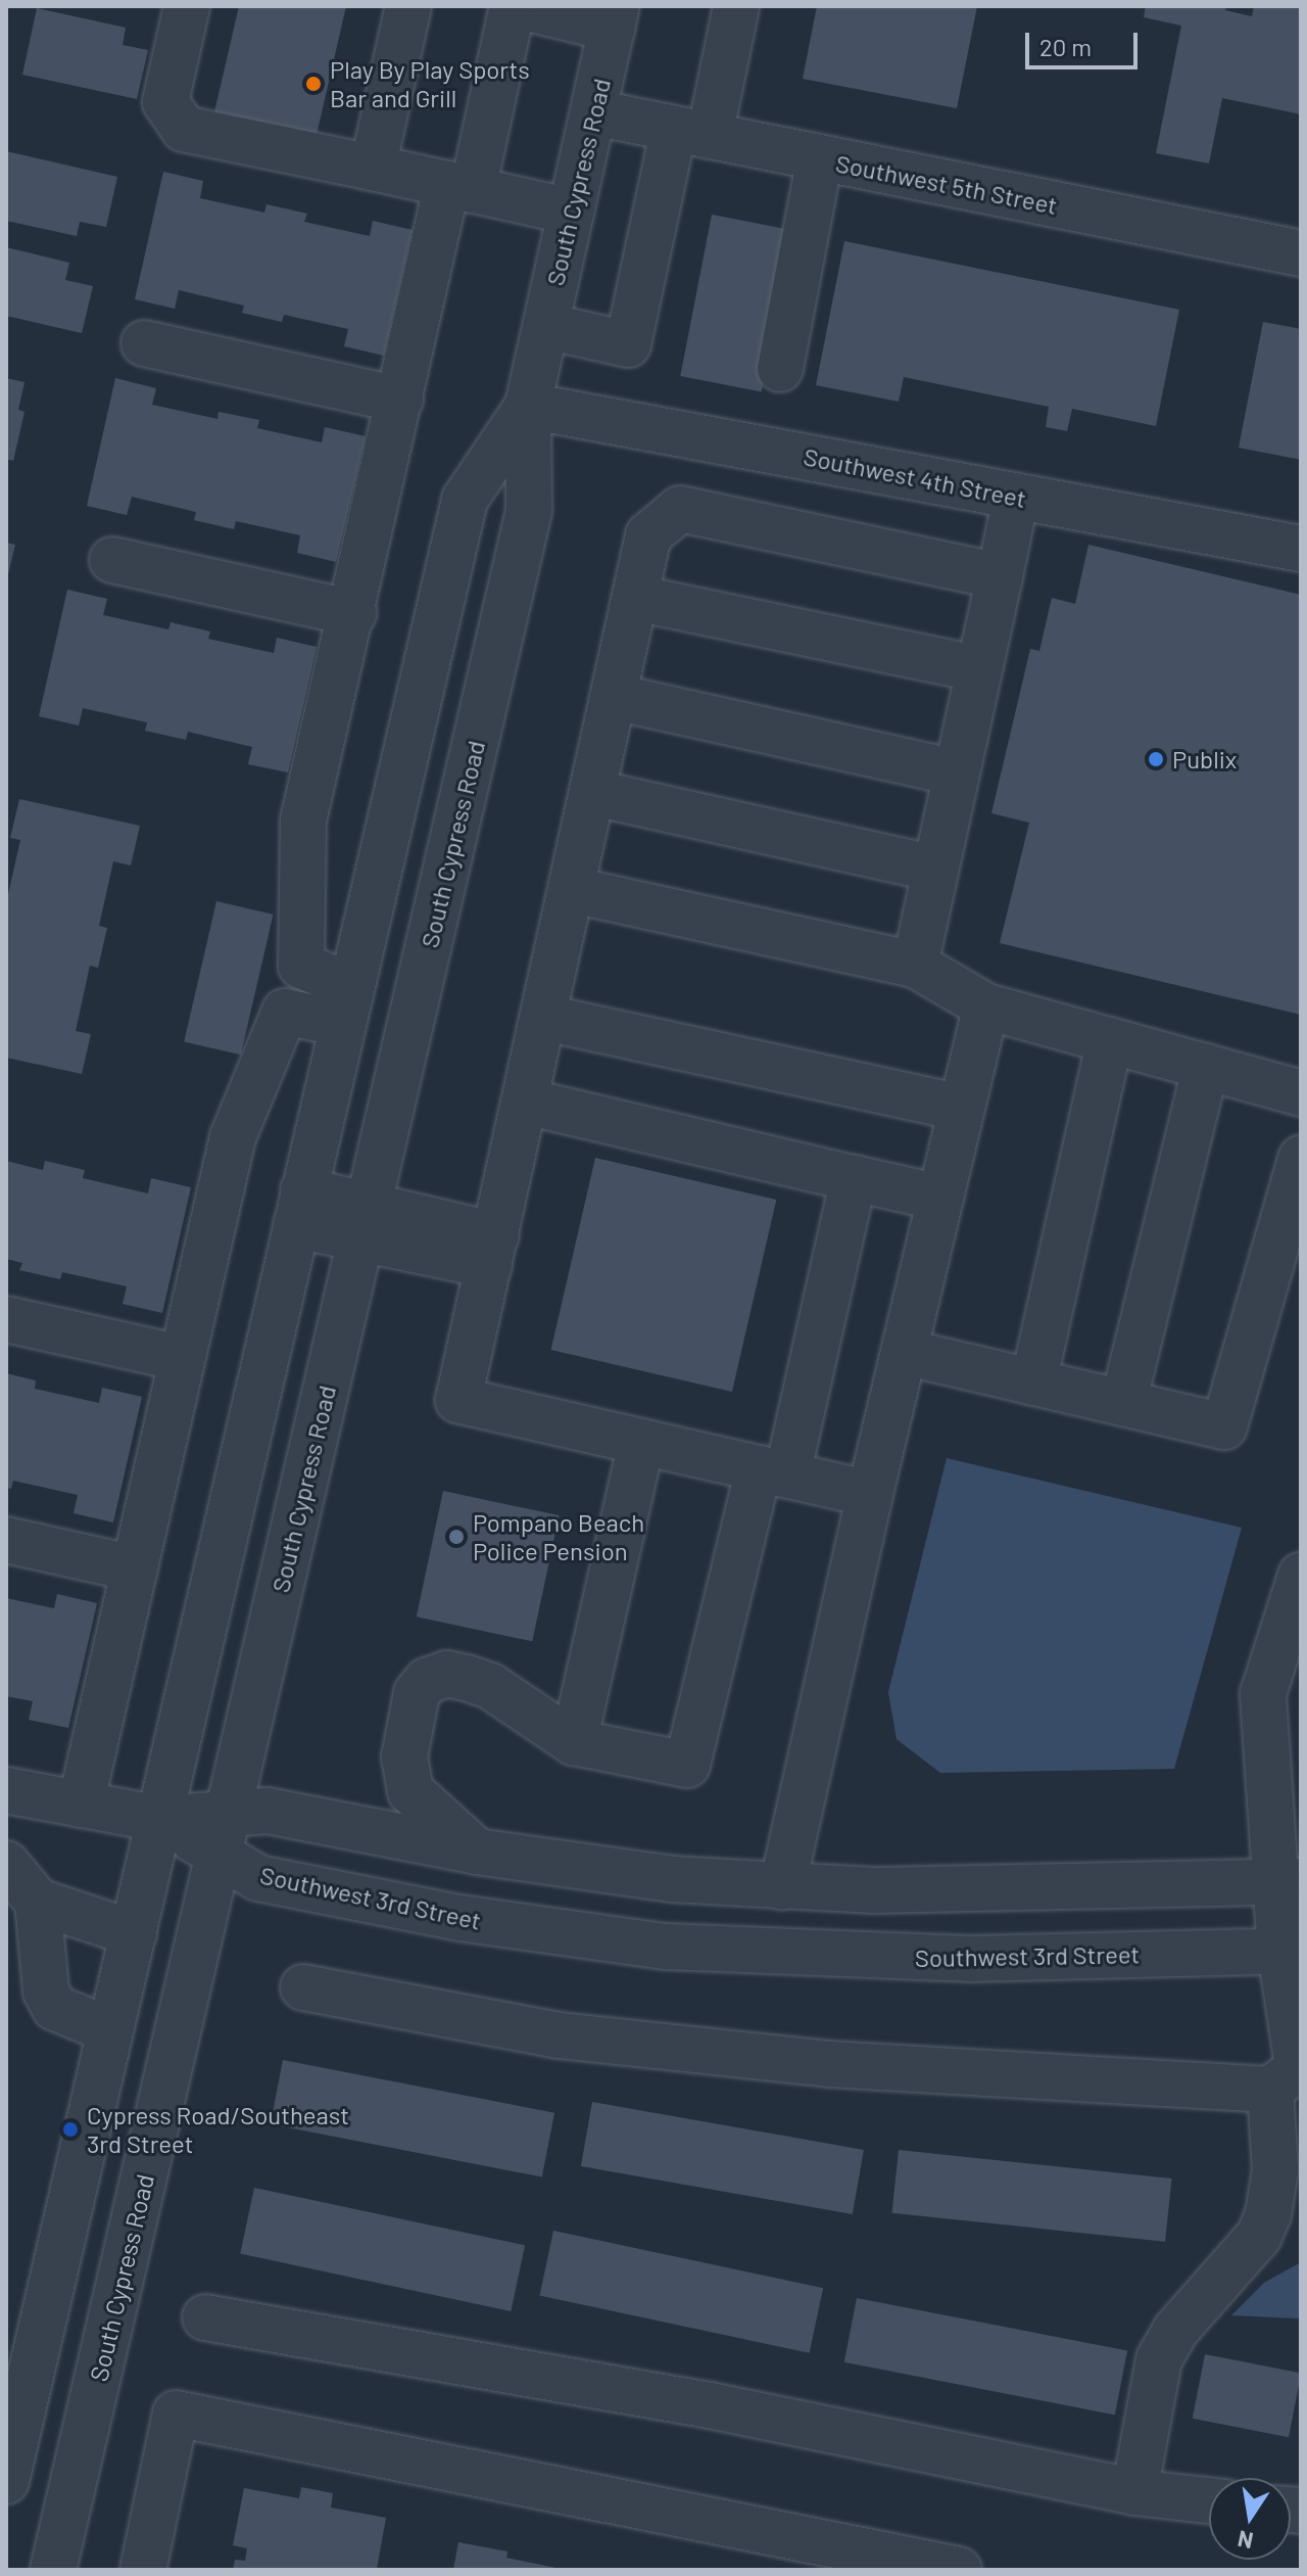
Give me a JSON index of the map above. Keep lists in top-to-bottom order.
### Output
{
  "streets": {
    "street": [
      "South Cypress Road",
      "Southwest 5th Street",
      "Southwest 4th Street",
      "Southwest 3rd Street"
    ]
  },
  "crossings": [
    ["South Cypress Road", "Southwest 5th Street"],
    ["South Cypress Road", "Southwest 4th Street"],
    ["South Cypress Road", "Southwest 3rd Street"]
  ],
  "places": [
    "Play By Play Sports Bar and Grill",
    "Publix",
    "Pompano Beach Police Pension",
    "Cypress Road/Southeast 3rd Street"
  ],
  "scale_bar": "20 m",
  "north": "bottom"
}
